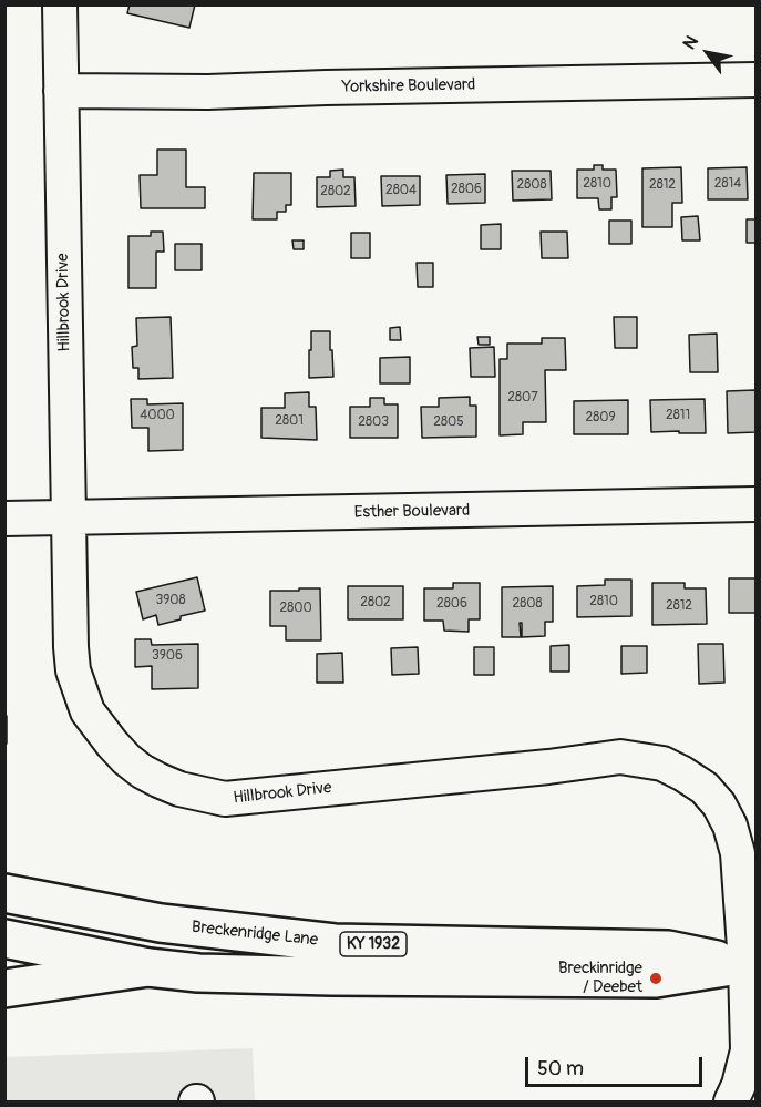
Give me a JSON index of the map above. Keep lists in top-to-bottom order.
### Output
{
  "streets": {
    "main road": ["Breckenridge Lane", "KY 1932"],
    "street": ["Yorkshire Boulevard", "Hillbrook Drive", "Esther Boulevard"]
  },
  "crossings": [
    ["Yorkshire Boulevard", "Hillbrook Drive"],
    ["Hillbrook Drive", "Esther Boulevard"],
    ["Hillbrook Drive", "Breckenridge Lane"]
  ],
  "places": ["Breckinridge / Deebet"],
  "house_numbers": [
    "2810",
    "2814",
    "2808",
    "2812",
    "2806",
    "2804",
    "2802",
    "2807",
    "4000",
    "2811",
    "2809",
    "2801",
    "2803",
    "2805",
    "3908",
    "2810",
    "2802",
    "2806",
    "2808",
    "2812",
    "2800",
    "3906"
  ],
  "scale_bar": "50 m",
  "north": "top left"
}
